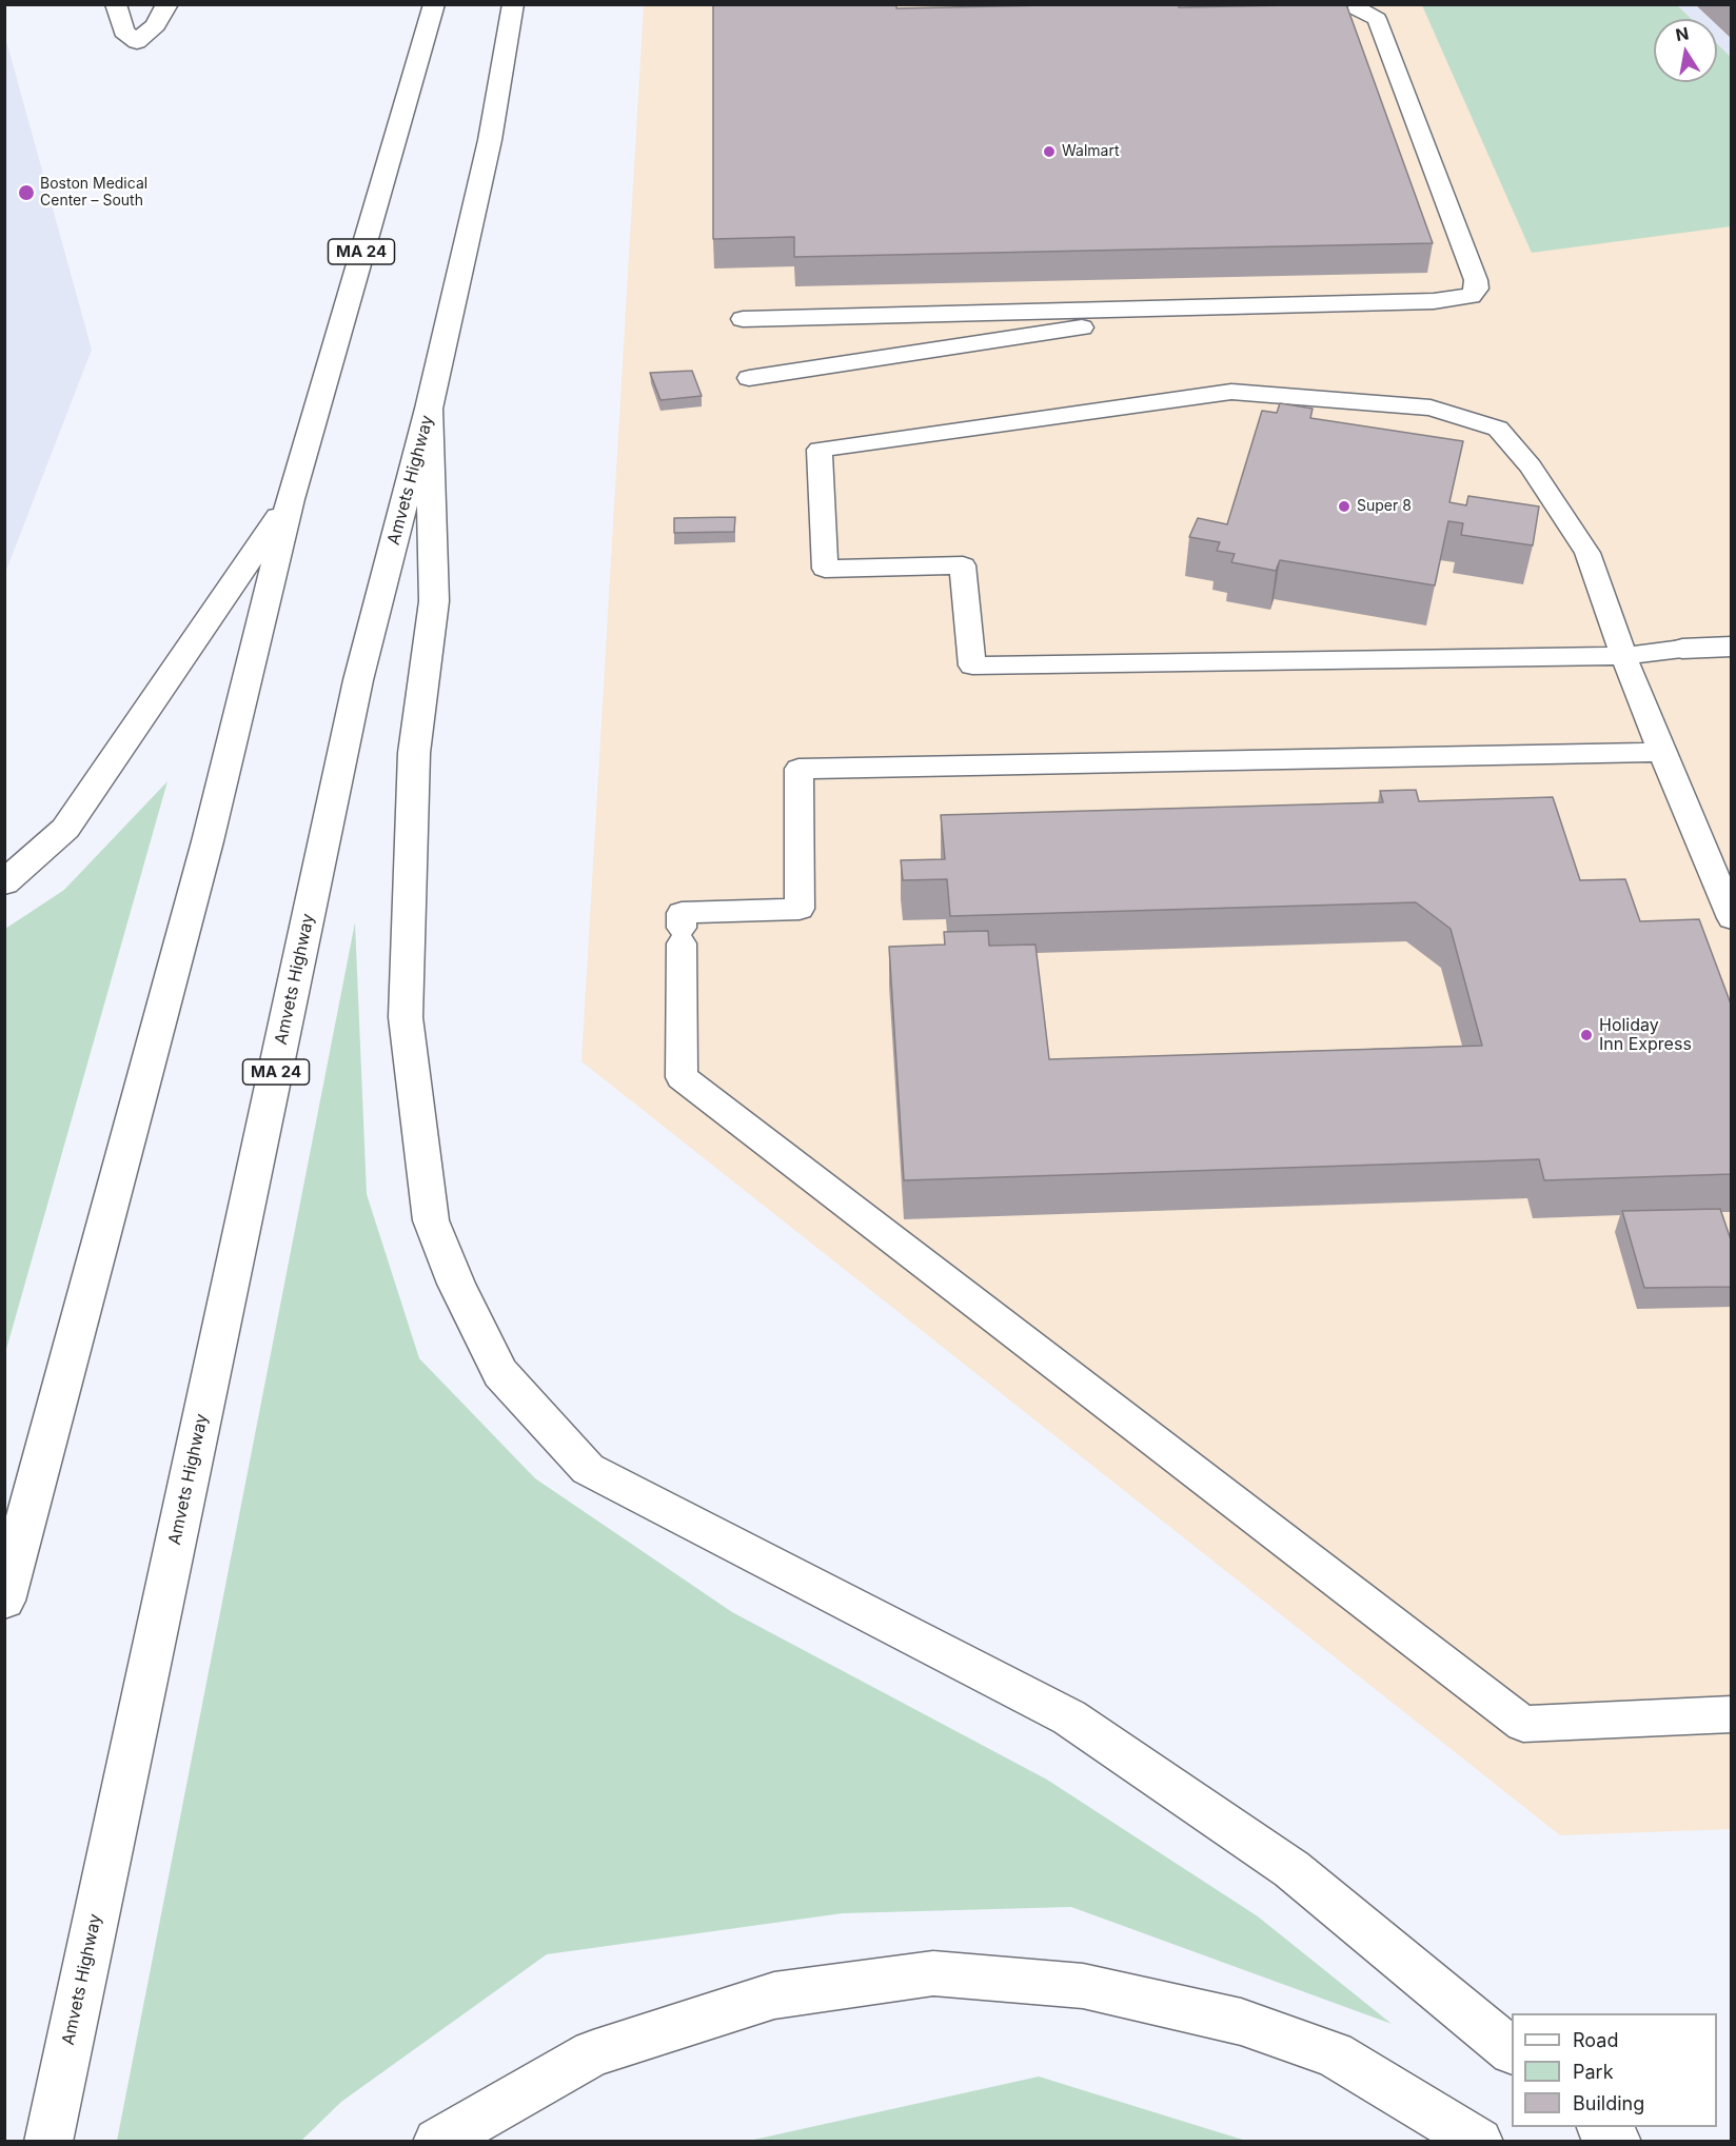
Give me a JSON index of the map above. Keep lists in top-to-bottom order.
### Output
{
  "streets": {
    "main road": ["MA 24", "Amvets Highway"]
  },
  "places": [
    "Walmart",
    "Boston Medical Center – South",
    "Super 8",
    "Holiday Inn Express"
  ],
  "legend": ["Road", "Park", "Building"],
  "north": "top"
}
